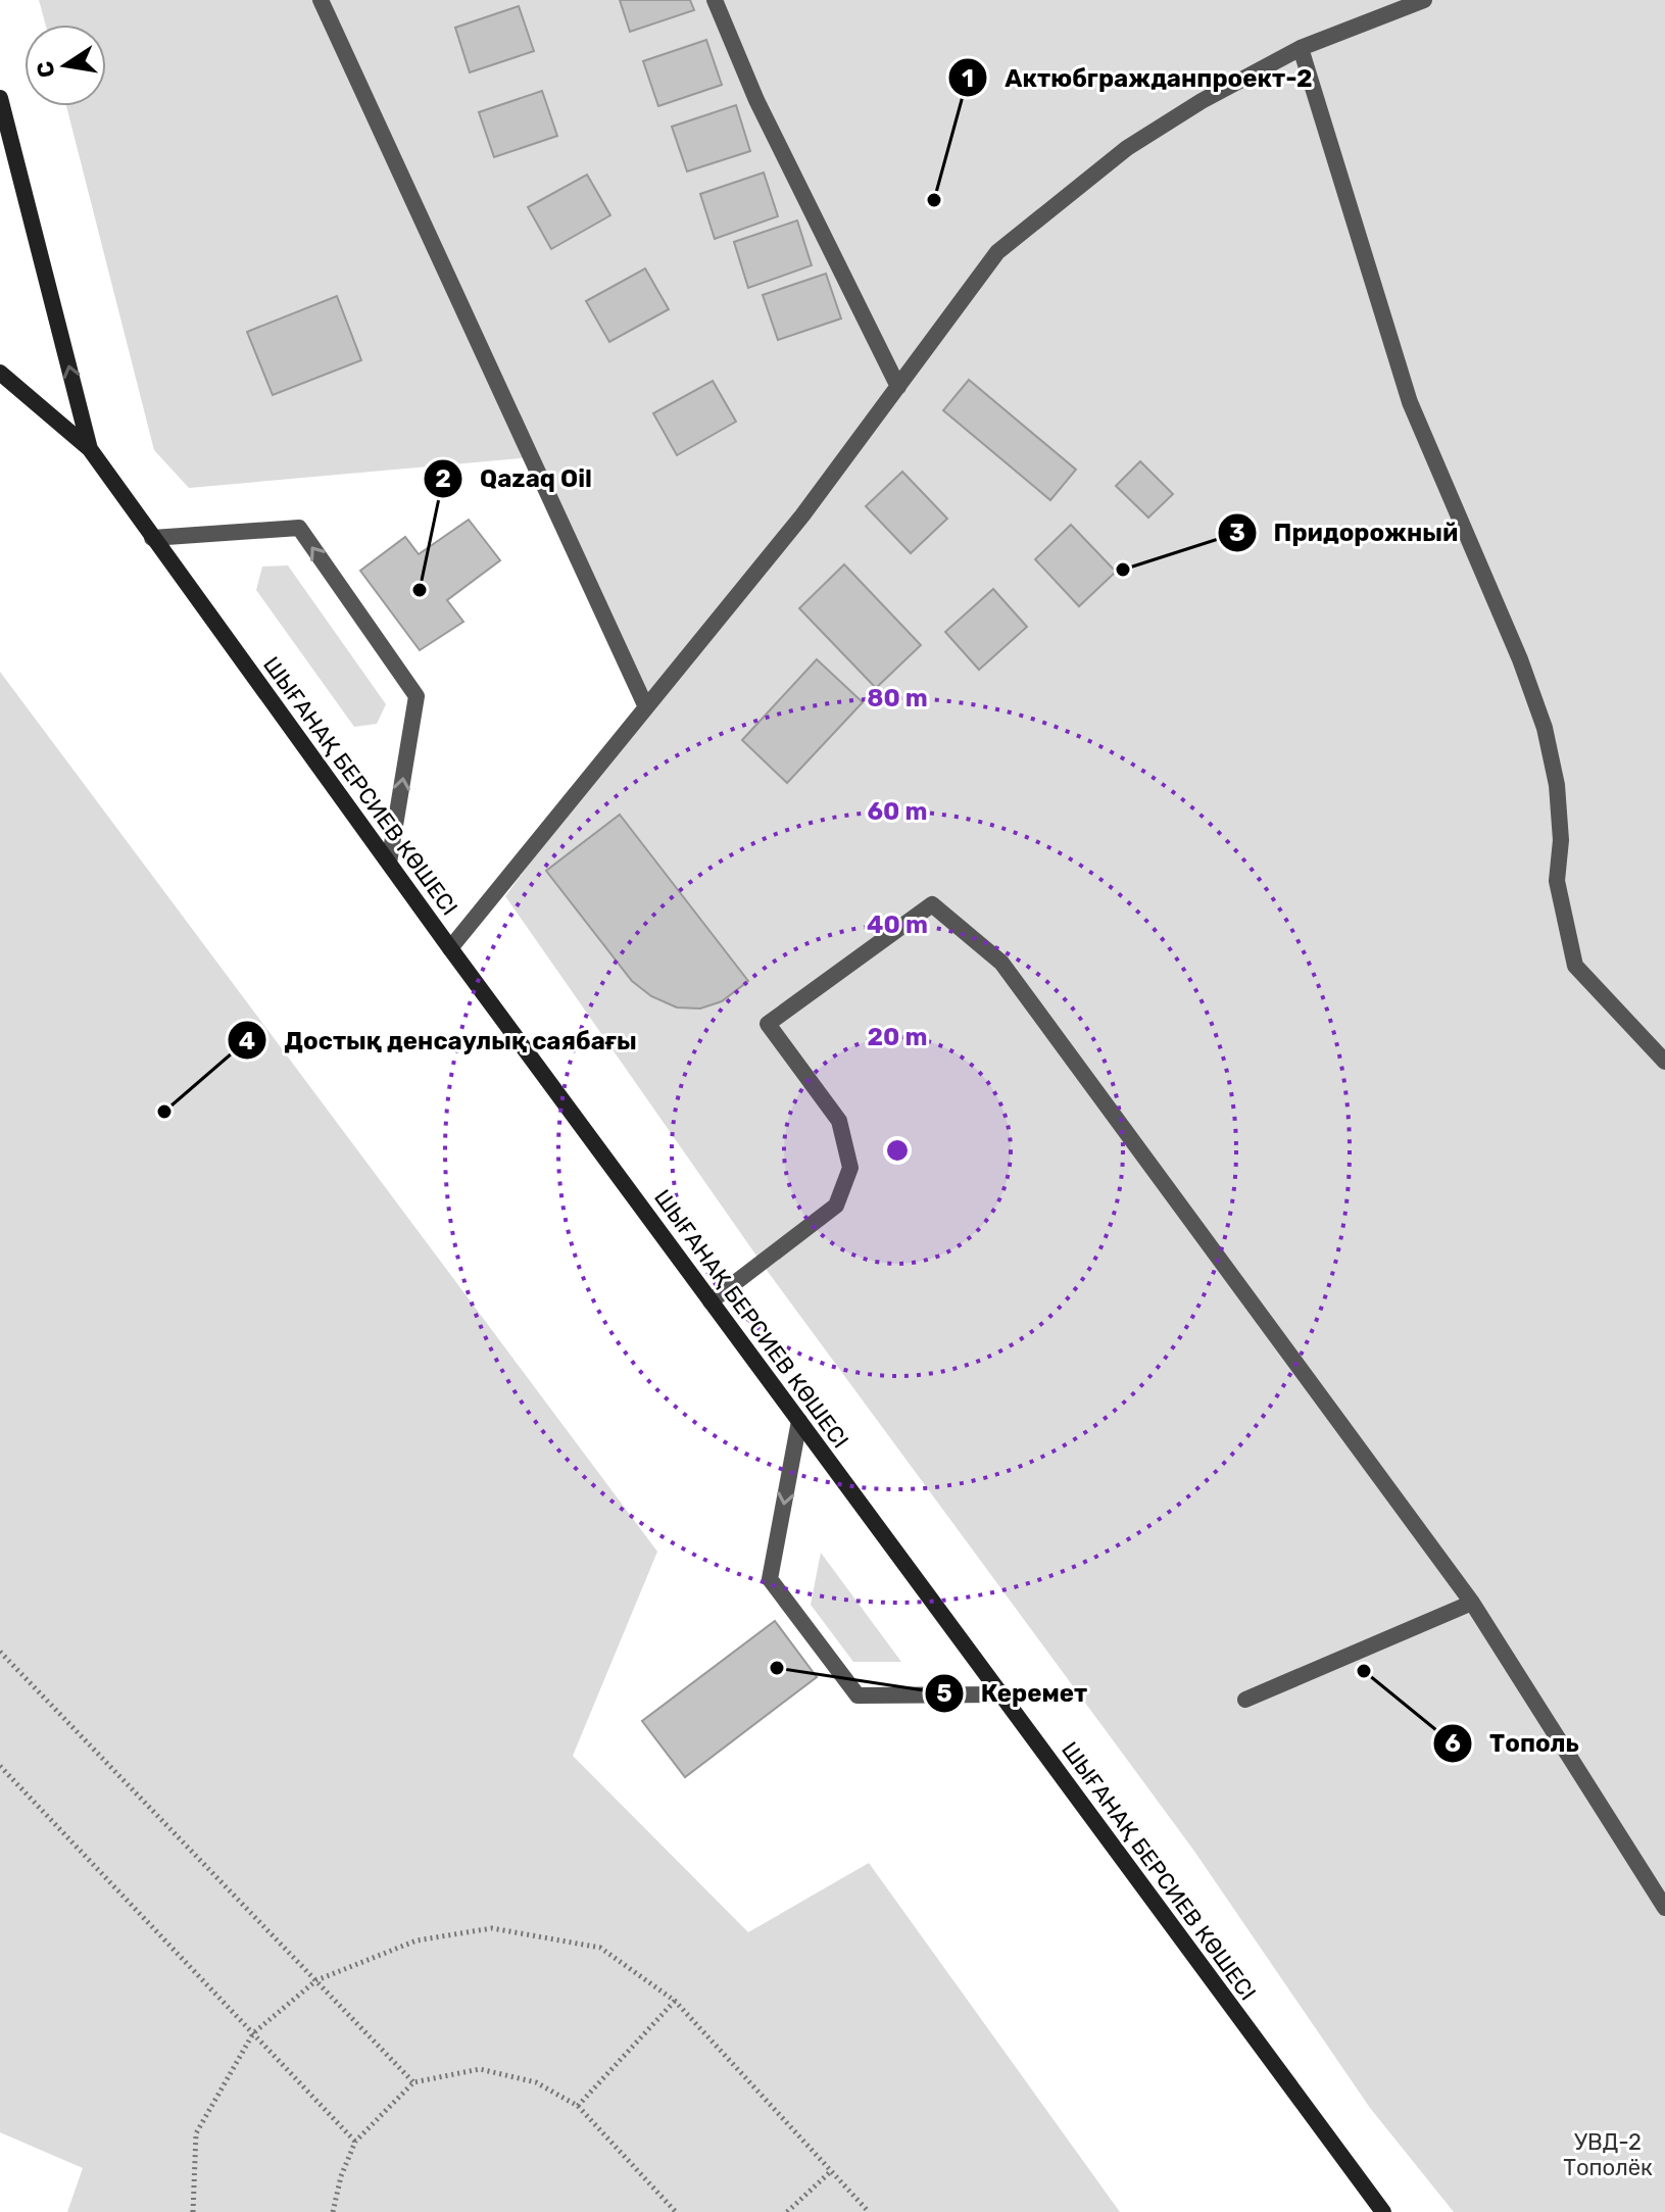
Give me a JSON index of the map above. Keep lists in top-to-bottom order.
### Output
{
  "streets": {
    "main road": ["ШЫҒАНАҚ БЕРСИЕВ КӨШЕСІ"]
  },
  "parks": ["УВД-2 Тополёк"],
  "places": [
    "Актюбгражданпроект-2",
    "Придорожный",
    "Qazaq Oil",
    "Достық денсаулық саябағы",
    "Керемет",
    "Тополь"
  ],
  "north": "left",
  "rings": [
    "80 m",
    "60 m",
    "40 m",
    "20 m"
  ]
}
